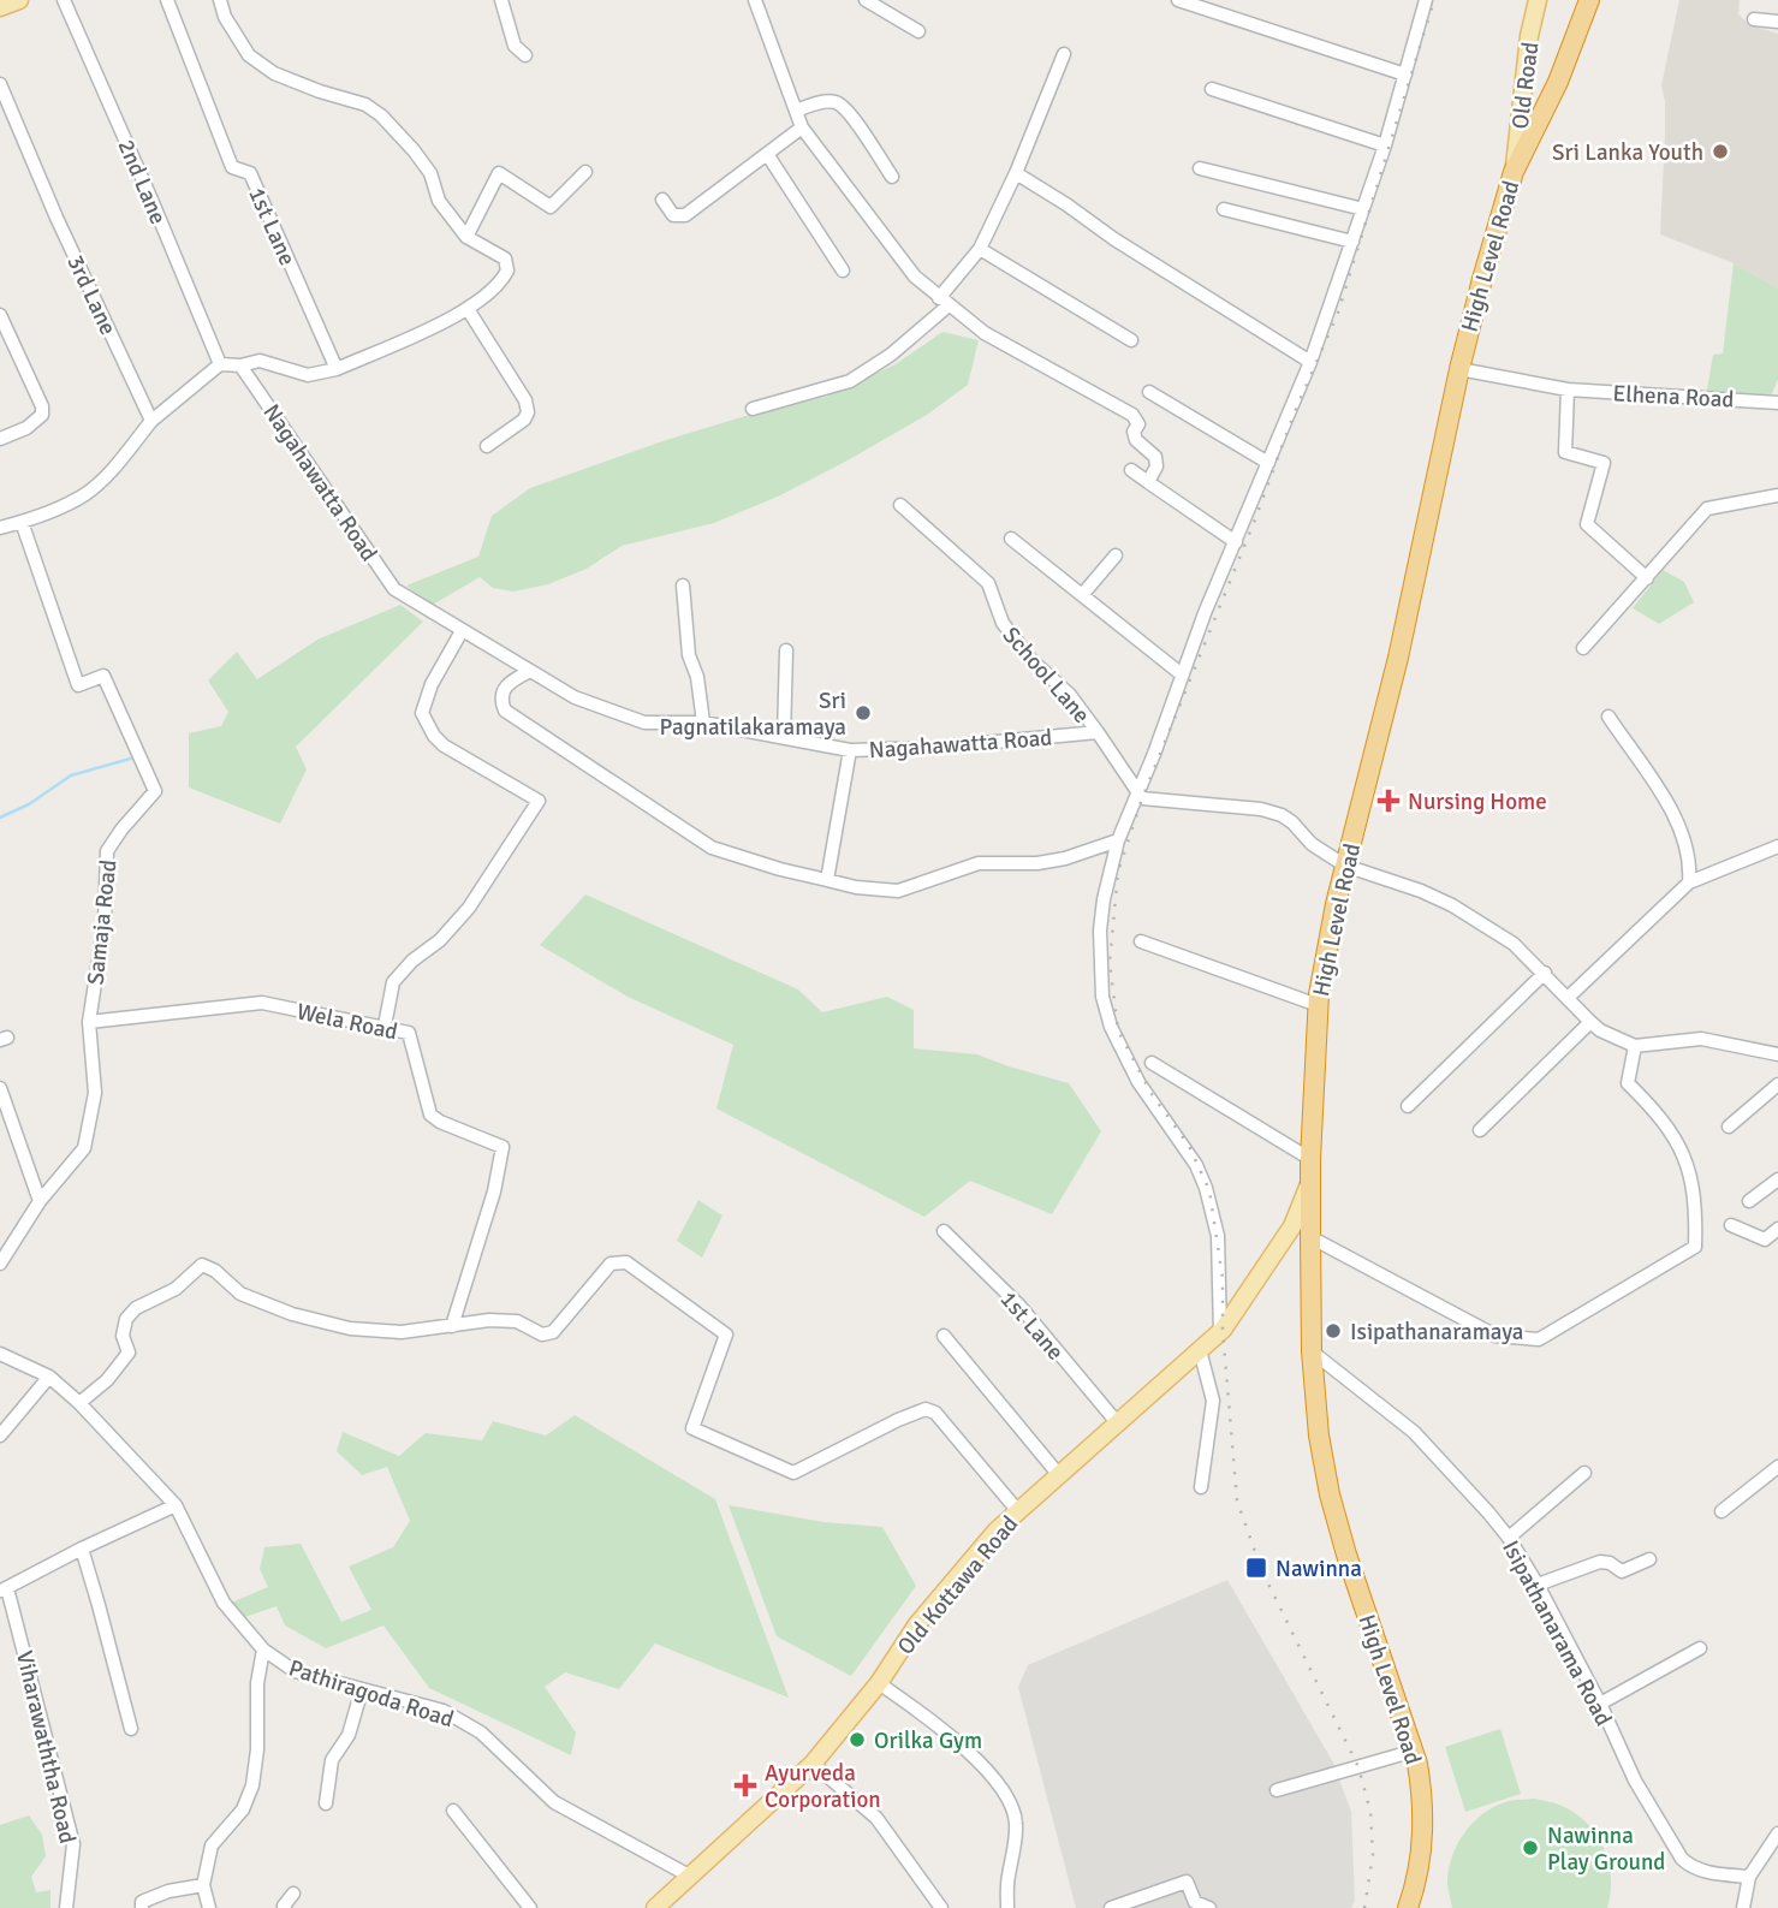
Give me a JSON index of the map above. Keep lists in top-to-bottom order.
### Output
{
  "streets": {
    "highway": ["High Level Road"],
    "main road": ["Old Road", "Old Kottawa Road"],
    "street": [
      "2nd Lane",
      "1st Lane",
      "3rd Lane",
      "Elhena Road",
      "Nagahawatta Road",
      "School Lane",
      "Samaja Road",
      "Wela Road",
      "Isipathanarama Road",
      "Pathiragoda Road",
      "Viharawaththa Road"
    ]
  },
  "crossings": [
    ["Old Road", "High Level Road"],
    ["1st Lane", "Old Kottawa Road"],
    ["High Level Road", "Elhena Road"],
    ["High Level Road", "Old Kottawa Road"],
    ["High Level Road", "Isipathanarama Road"],
    ["Nagahawatta Road", "School Lane"],
    ["Samaja Road", "Wela Road"],
    ["Old Kottawa Road", "Pathiragoda Road"]
  ],
  "places": {
    "other": [
      "Sri Lanka Youth",
      "Sri Pagnatilakaramaya",
      "Isipathanaramaya",
      "Orilka Gym",
      "Nawinna Play Ground"
    ],
    "health": ["Nursing Home", "Ayurveda Corporation"],
    "transit": ["Nawinna"]
  }
}
